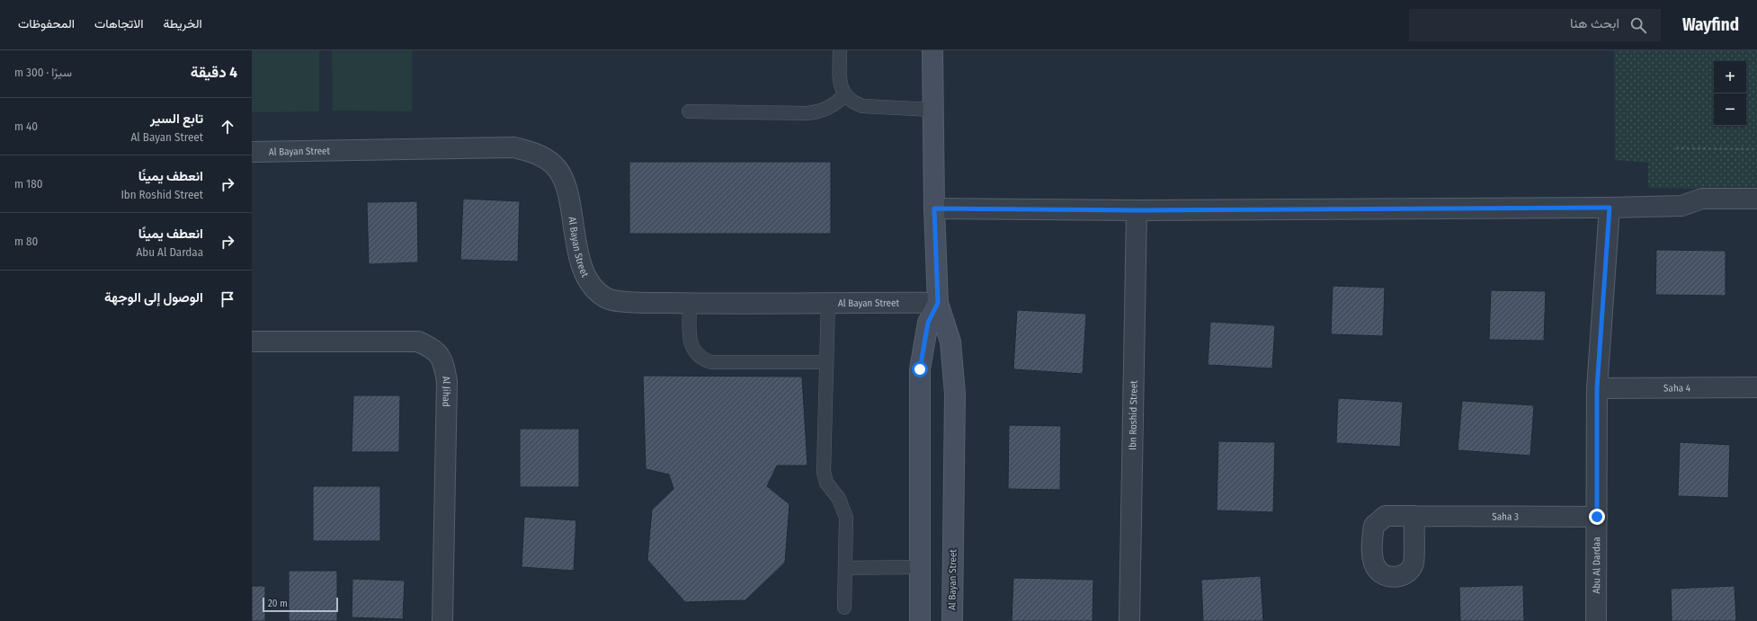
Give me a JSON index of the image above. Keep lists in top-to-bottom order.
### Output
{
  "streets": {
    "street": [
      "Al Bayan Street",
      "Saha 4",
      "Al Jihad",
      "Ibn Roshid Street",
      "Saha 3",
      "Abu Al Dardaa"
    ]
  },
  "crossings": [
    ["Saha 4", "Abu Al Dardaa"],
    ["Saha 3", "Abu Al Dardaa"]
  ],
  "scale_bar": "20 m",
  "page": {
    "header": "Wayfind",
    "search": "ابحث هنا",
    "nav": ["الخريطة", "الاتجاهات", "المحفوظات"],
    "heading": ["4 دقيقة", "سيرًا · 300 m"],
    "map_buttons": ["+", "−"],
    "list": [
      ["تابع السير", "Al Bayan Street", "40 m"],
      ["انعطف يمينًا", "Ibn Roshid Street", "180 m"],
      ["انعطف يمينًا", "Abu Al Dardaa", "80 m"],
      "الوصول إلى الوجهة"
    ],
    "scale": "20 m"
  }
}
